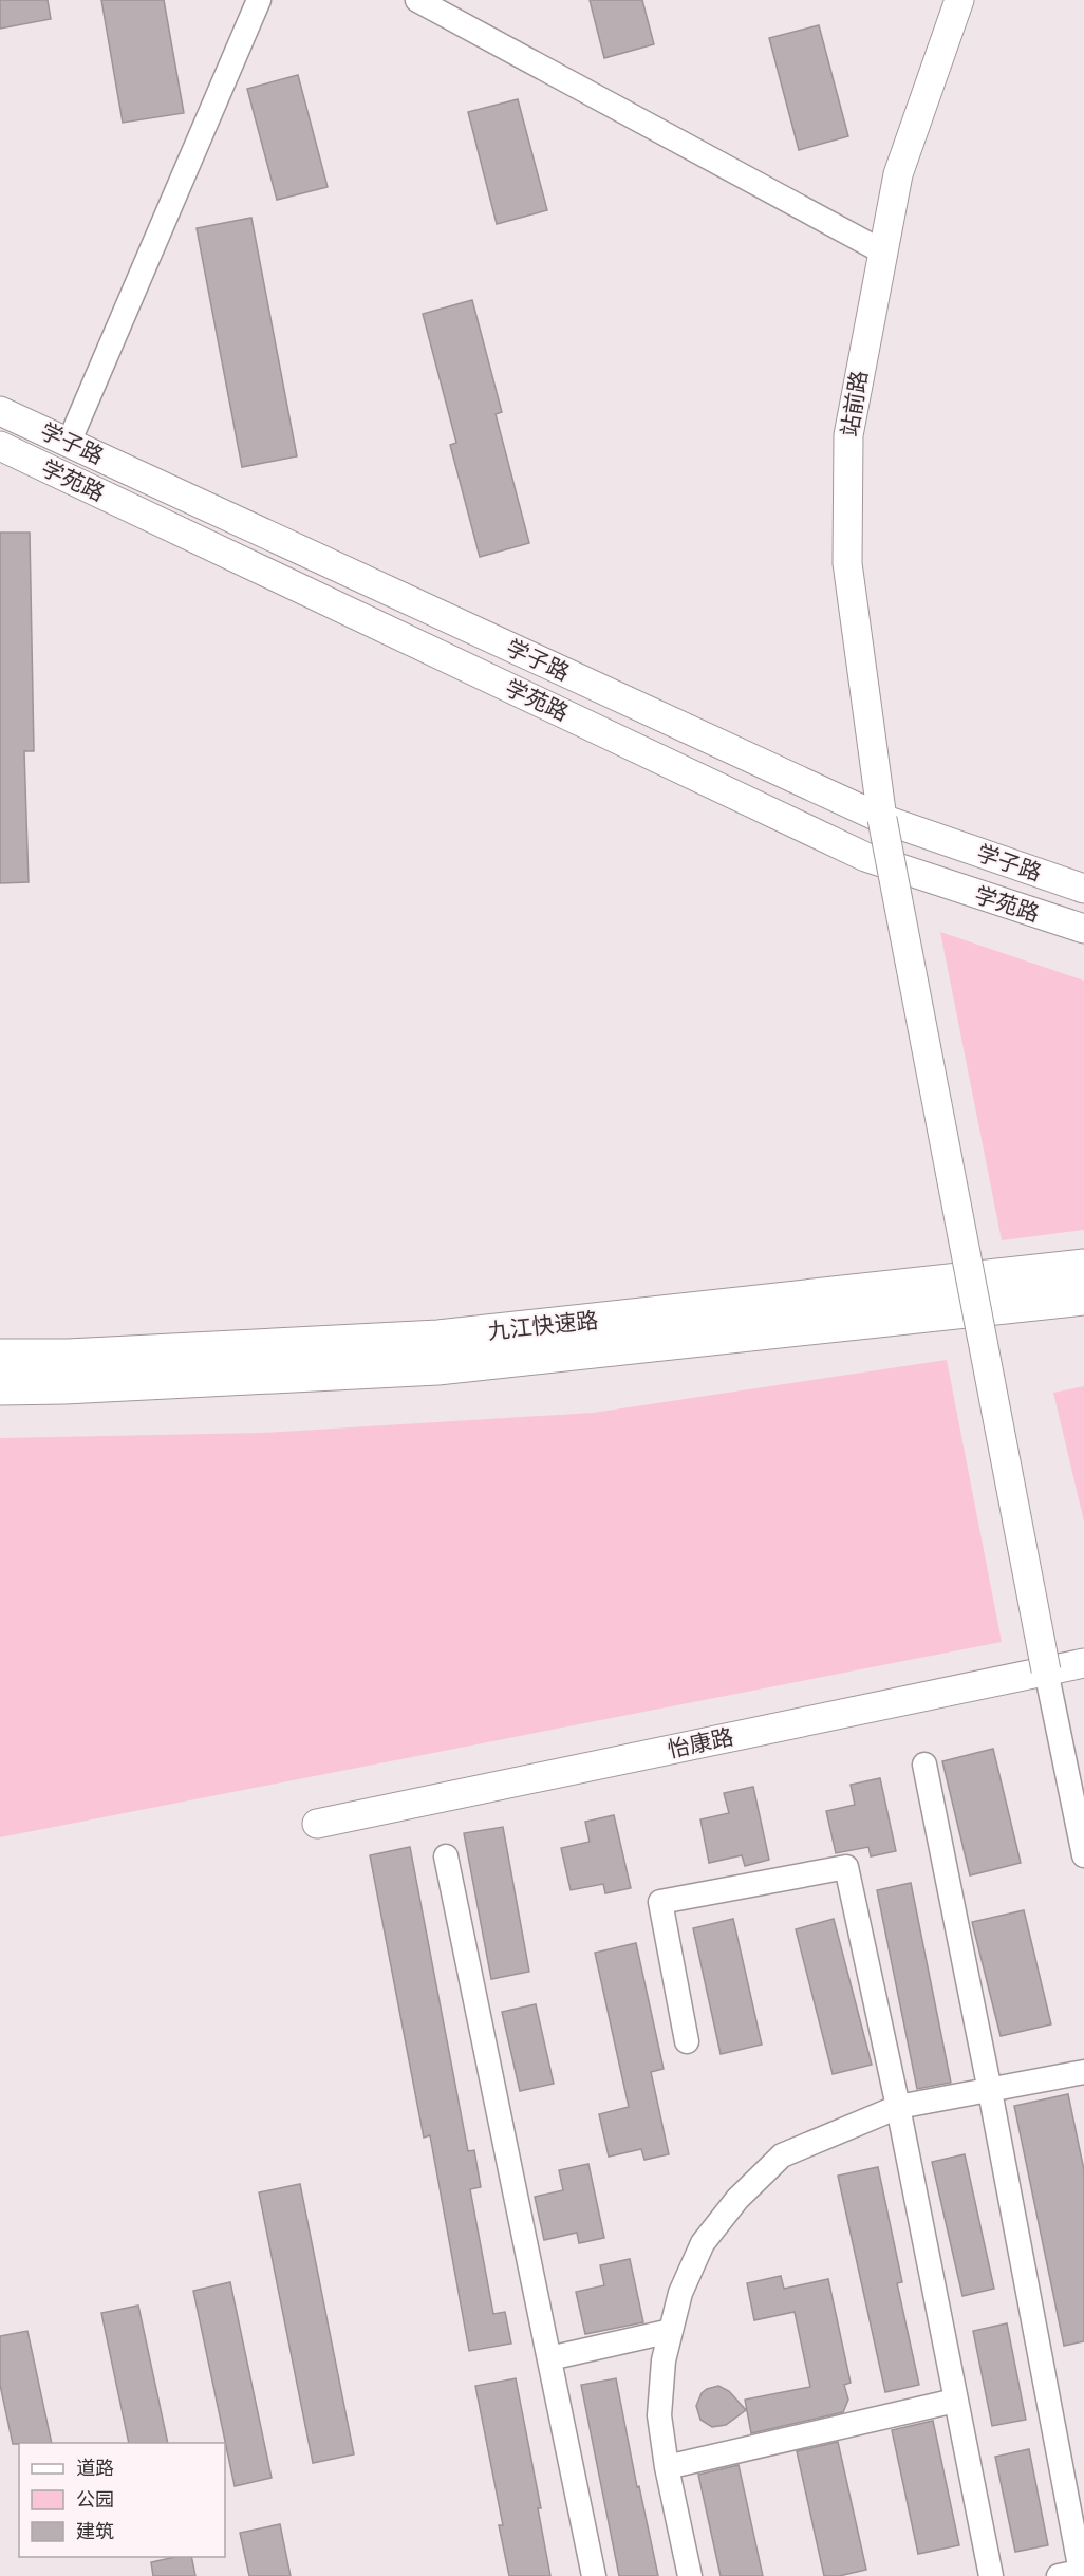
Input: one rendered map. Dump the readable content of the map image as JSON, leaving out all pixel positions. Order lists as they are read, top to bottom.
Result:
{
  "streets": {
    "highway": ["九江快速路"],
    "street": [
      "站前路",
      "学子路",
      "学苑路",
      "怡康路"
    ]
  },
  "crossings": [
    ["站前路", "学子路"],
    ["站前路", "怡康路"]
  ],
  "legend": ["道路", "公园", "建筑"]
}
